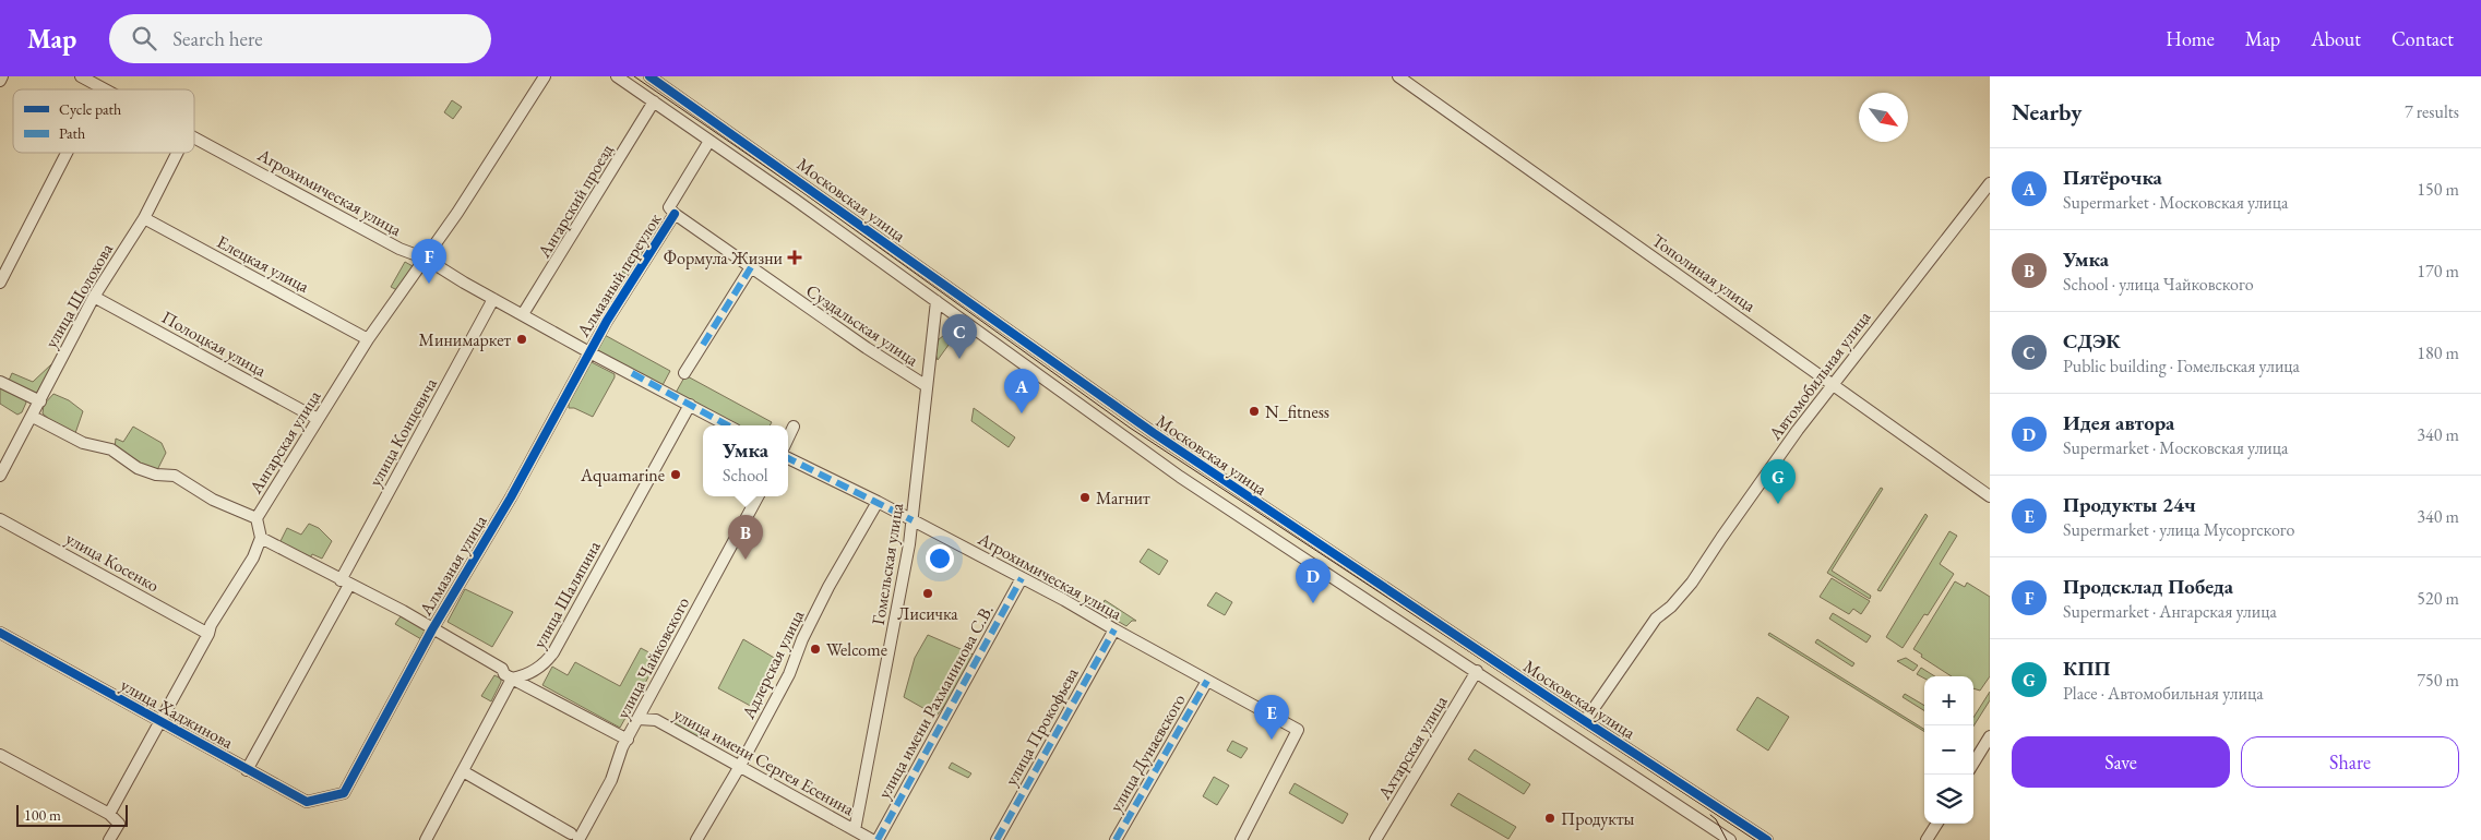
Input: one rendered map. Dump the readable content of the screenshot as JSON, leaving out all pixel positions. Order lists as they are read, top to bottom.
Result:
{
  "streets": {
    "street": [
      "Агрохимическая улица",
      "Московская улица",
      "Ангарский проезд",
      "Елецкая улица",
      "Тополиная улица",
      "Алмазный переулок",
      "улица Шолохова",
      "Суздальская улица",
      "Полоцкая улица",
      "Автомобильная улица",
      "улица Концевича",
      "Ангарская улица",
      "улица Косенко",
      "Гомельская улица",
      "Алмазная улица",
      "улица Шаляпина",
      "улица Чайковского",
      "Адлерская улица",
      "улица имени Рахманинова С.В.",
      "улица Хаджинова",
      "улица Прокофьева",
      "Ахтарская улица",
      "улица Дунаевского",
      "улица имени Сергея Есенина"
    ]
  },
  "crossings": [
    ["Агрохимическая улица", "Ангарский проезд"],
    ["Агрохимическая улица", "Алмазный переулок"],
    ["Агрохимическая улица", "улица Концевича"],
    ["Агрохимическая улица", "Ангарская улица"],
    ["Агрохимическая улица", "Гомельская улица"],
    ["Агрохимическая улица", "Алмазная улица"],
    ["Агрохимическая улица", "улица Шаляпина"],
    ["Агрохимическая улица", "Адлерская улица"],
    ["Агрохимическая улица", "улица имени Рахманинова С.В."],
    ["Агрохимическая улица", "улица Прокофьева"],
    ["Агрохимическая улица", "улица Дунаевского"],
    ["Московская улица", "Ангарский проезд"],
    ["Московская улица", "Алмазный переулок"],
    ["Московская улица", "Автомобильная улица"],
    ["Московская улица", "Гомельская улица"],
    ["Московская улица", "Ахтарская улица"],
    ["Елецкая улица", "улица Шолохова"],
    ["Елецкая улица", "Ангарская улица"],
    ["Тополиная улица", "Автомобильная улица"],
    ["Алмазный переулок", "Суздальская улица"],
    ["Алмазный переулок", "Алмазная улица"],
    ["улица Шолохова", "Полоцкая улица"],
    ["Суздальская улица", "Гомельская улица"],
    ["Полоцкая улица", "Ангарская улица"],
    ["улица Концевича", "улица Хаджинова"],
    ["Гомельская улица", "улица имени Сергея Есенина"],
    ["Алмазная улица", "улица Хаджинова"],
    ["улица Чайковского", "улица имени Сергея Есенина"],
    ["Адлерская улица", "улица имени Сергея Есенина"]
  ],
  "places": {
    "health": ["Формула Жизни"],
    "other": [
      "Минимаркет",
      "N_fitness",
      "Aquamarine",
      "Магнит",
      "Лисичка",
      "Welcome",
      "Продукты"
    ]
  },
  "legend": ["Cycle path", "Path"],
  "scale_bar": "100 m",
  "north": "bottom right",
  "page": {
    "header": "Map",
    "search": "Search here",
    "nav": [
      "Home",
      "Map",
      "About",
      "Contact"
    ],
    "heading": ["Nearby", "7 results"],
    "list": [
      {
        "mark": "A",
        "name": "Пятёрочка",
        "note": "Supermarket · Московская улица",
        "value": "150 m"
      },
      {
        "mark": "B",
        "name": "Умка",
        "note": "School · улица Чайковского",
        "value": "170 m"
      },
      {
        "mark": "C",
        "name": "СДЭК",
        "note": "Public building · Гомельская улица",
        "value": "180 m"
      },
      {
        "mark": "D",
        "name": "Идея автора",
        "note": "Supermarket · Московская улица",
        "value": "340 m"
      },
      {
        "mark": "E",
        "name": "Продукты 24ч",
        "note": "Supermarket · улица Мусоргского",
        "value": "340 m"
      },
      {
        "mark": "F",
        "name": "Продсклад Победа",
        "note": "Supermarket · Ангарская улица",
        "value": "520 m"
      },
      {
        "mark": "G",
        "name": "КПП",
        "note": "Place · Автомобильная улица",
        "value": "750 m"
      }
    ],
    "pins": [
      "F",
      "C",
      "A",
      "G",
      "B",
      "D",
      "E"
    ],
    "popup": ["Умка", "School"],
    "map_buttons": ["+", "−"],
    "buttons": ["Save", "Share"],
    "scale": "100 m"
  }
}
